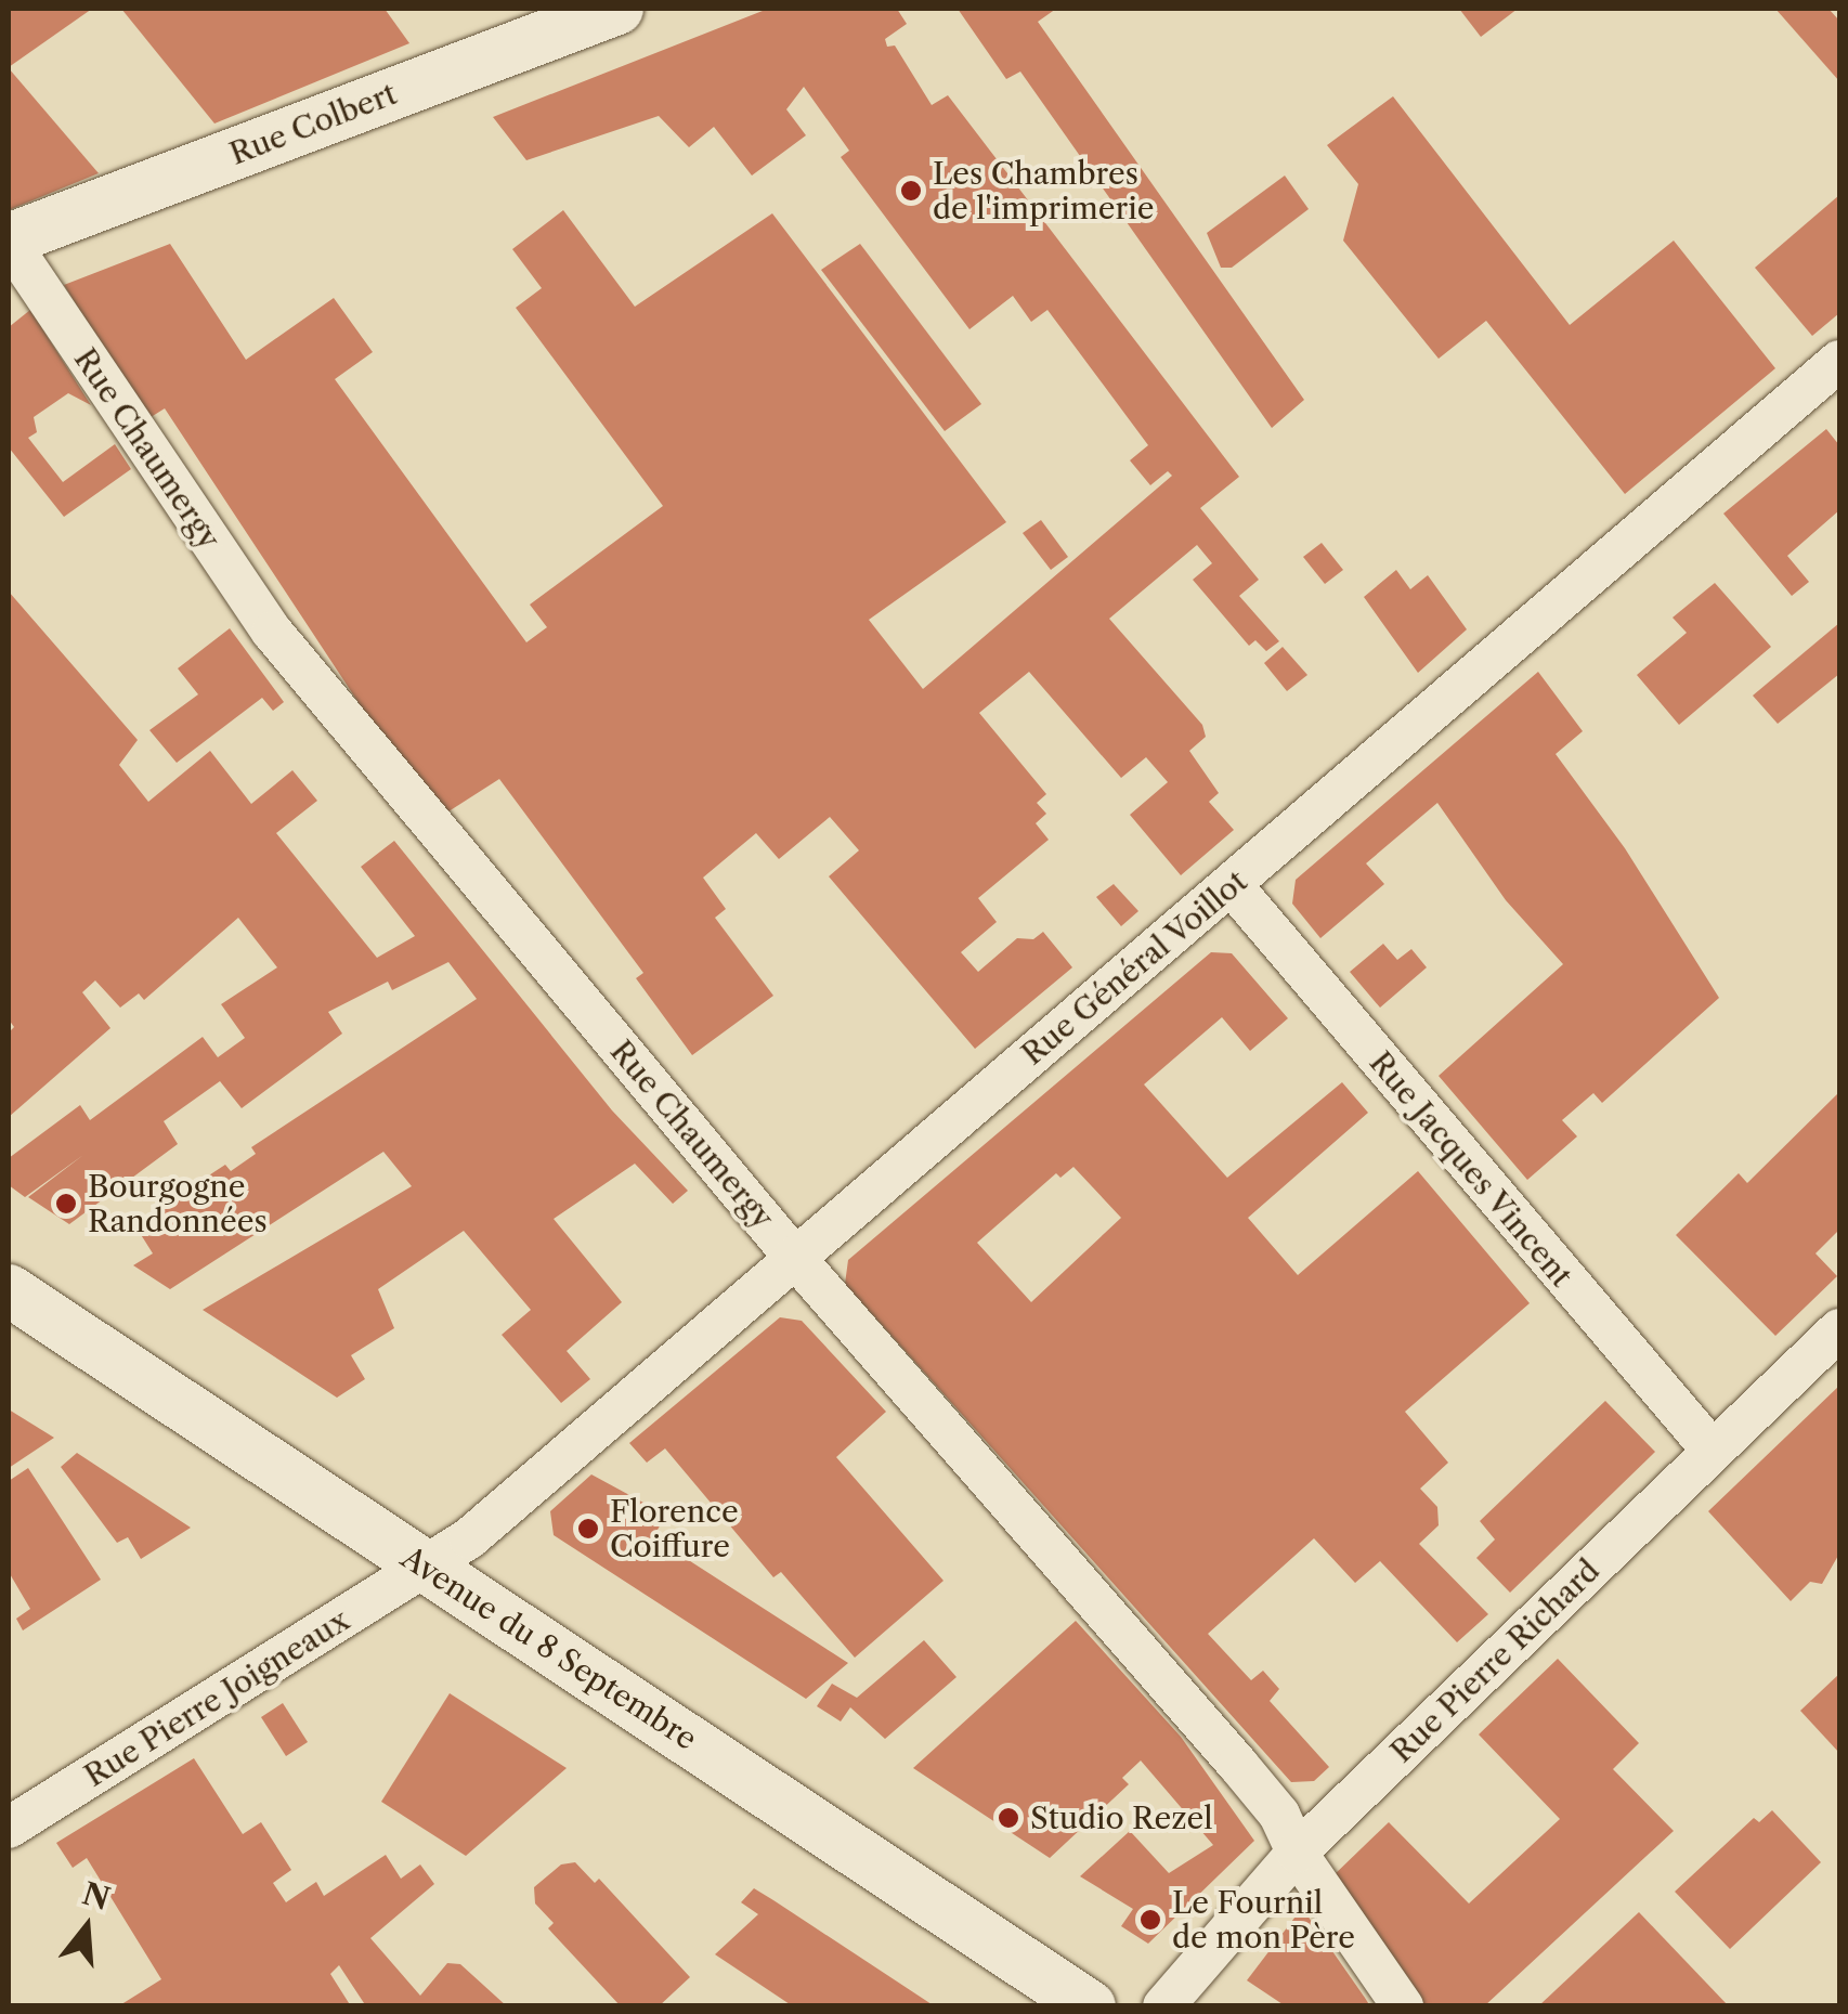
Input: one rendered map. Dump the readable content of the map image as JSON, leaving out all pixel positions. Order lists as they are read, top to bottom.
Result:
{
  "streets": {
    "street": [
      "Rue Colbert",
      "Rue Chaumergy",
      "Rue Général Voillot",
      "Rue Jacques Vincent",
      "Avenue du 8 Septembre",
      "Rue Pierre Richard",
      "Rue Pierre Joigneaux"
    ]
  },
  "crossings": [
    ["Rue Colbert", "Rue Chaumergy"],
    ["Rue Chaumergy", "Rue Général Voillot"],
    ["Rue Chaumergy", "Rue Pierre Richard"],
    ["Rue Général Voillot", "Rue Jacques Vincent"],
    ["Rue Général Voillot", "Avenue du 8 Septembre"],
    ["Rue Général Voillot", "Rue Pierre Joigneaux"],
    ["Rue Jacques Vincent", "Rue Pierre Richard"],
    ["Avenue du 8 Septembre", "Rue Pierre Joigneaux"]
  ],
  "places": [
    "Les Chambres de l'imprimerie",
    "Bourgogne Randonnées",
    "Florence Coiffure",
    "Studio Rezel",
    "Le Fournil de mon Père"
  ],
  "north": "top"
}
